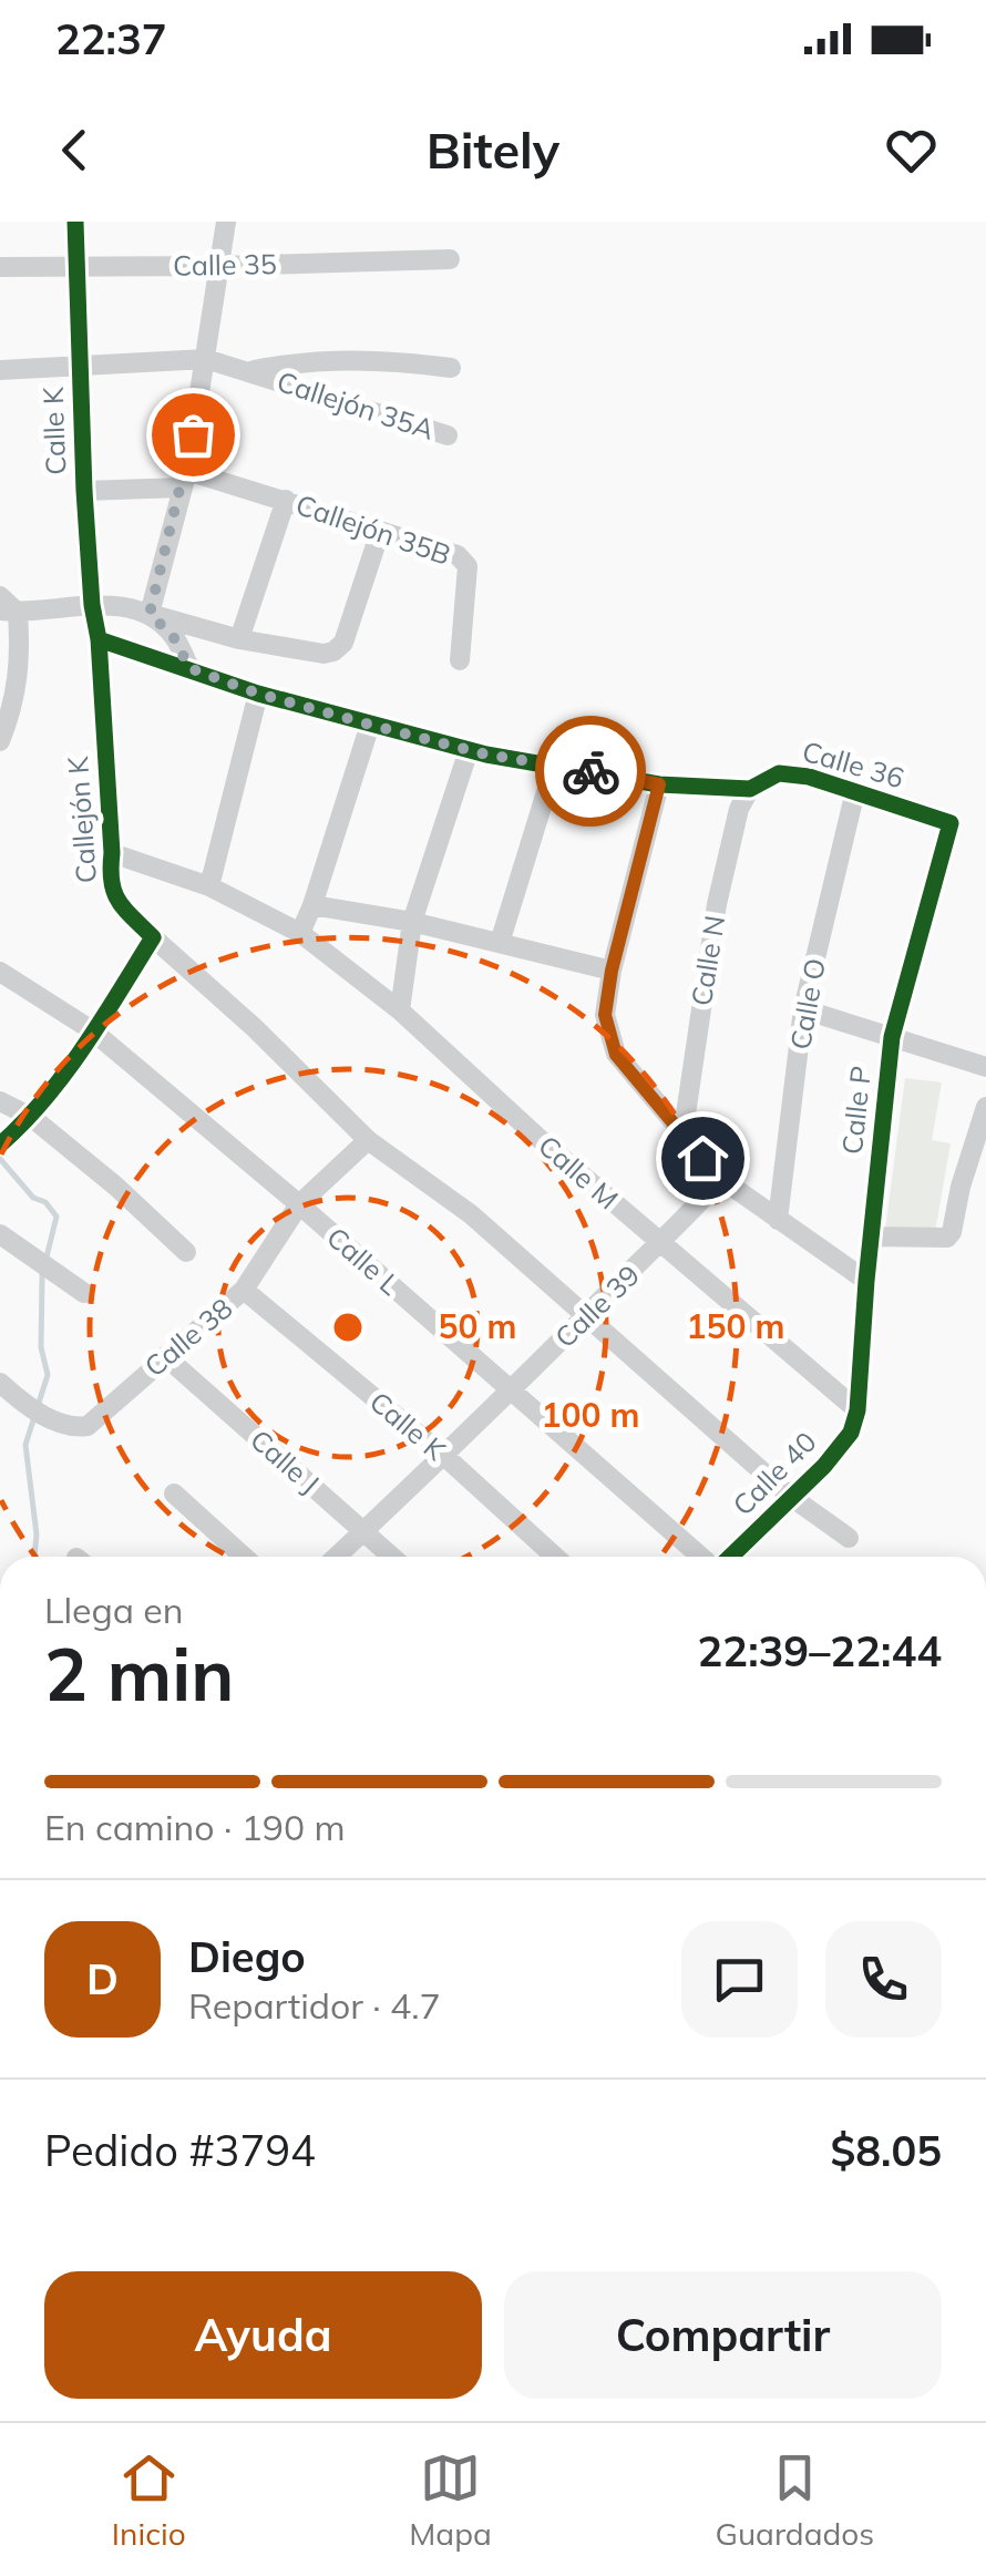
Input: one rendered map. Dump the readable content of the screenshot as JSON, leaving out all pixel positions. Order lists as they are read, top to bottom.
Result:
{
  "streets": {
    "street": [
      "Calle 35",
      "Callejón 35A",
      "Calle K",
      "Callejón 35B",
      "Calle 36",
      "Callejón K",
      "Calle N",
      "Calle O",
      "Calle P",
      "Calle M",
      "Calle L",
      "Calle 39",
      "Calle 38",
      "Calle J",
      "Calle 40"
    ]
  },
  "crossings": [
    ["Calle 35", "Calle K"],
    ["Callejón 35A", "Calle K"],
    ["Calle K", "Callejón 35B"],
    ["Calle K", "Calle 36"],
    ["Calle K", "Callejón K"],
    ["Calle K", "Calle 39"],
    ["Calle K", "Calle 38"],
    ["Calle 36", "Callejón K"],
    ["Calle 36", "Calle N"],
    ["Calle 36", "Calle O"],
    ["Calle 36", "Calle P"],
    ["Callejón K", "Calle M"],
    ["Callejón K", "Calle 39"],
    ["Callejón K", "Calle 38"],
    ["Callejón K", "Calle 40"],
    ["Calle P", "Calle M"],
    ["Calle P", "Calle 40"],
    ["Calle M", "Calle 39"],
    ["Calle M", "Calle 40"],
    ["Calle L", "Calle 39"],
    ["Calle L", "Calle 38"],
    ["Calle 39", "Calle J"],
    ["Calle 38", "Calle J"]
  ],
  "page": {
    "status": "22:37",
    "header": "Bitely",
    "heading": ["2 min", "Llega en", "22:39–22:44"],
    "panel": [
      "Diego",
      "Repartidor · 4.7",
      "Pedido #3794",
      "$8.05"
    ],
    "bar": "En camino · 190 m",
    "round": "D",
    "buttons": ["Ayuda", "Compartir"],
    "tabs": ["Inicio", "Mapa", "Guardados"]
  },
  "rings": ["50 m", "150 m", "100 m"]
}
